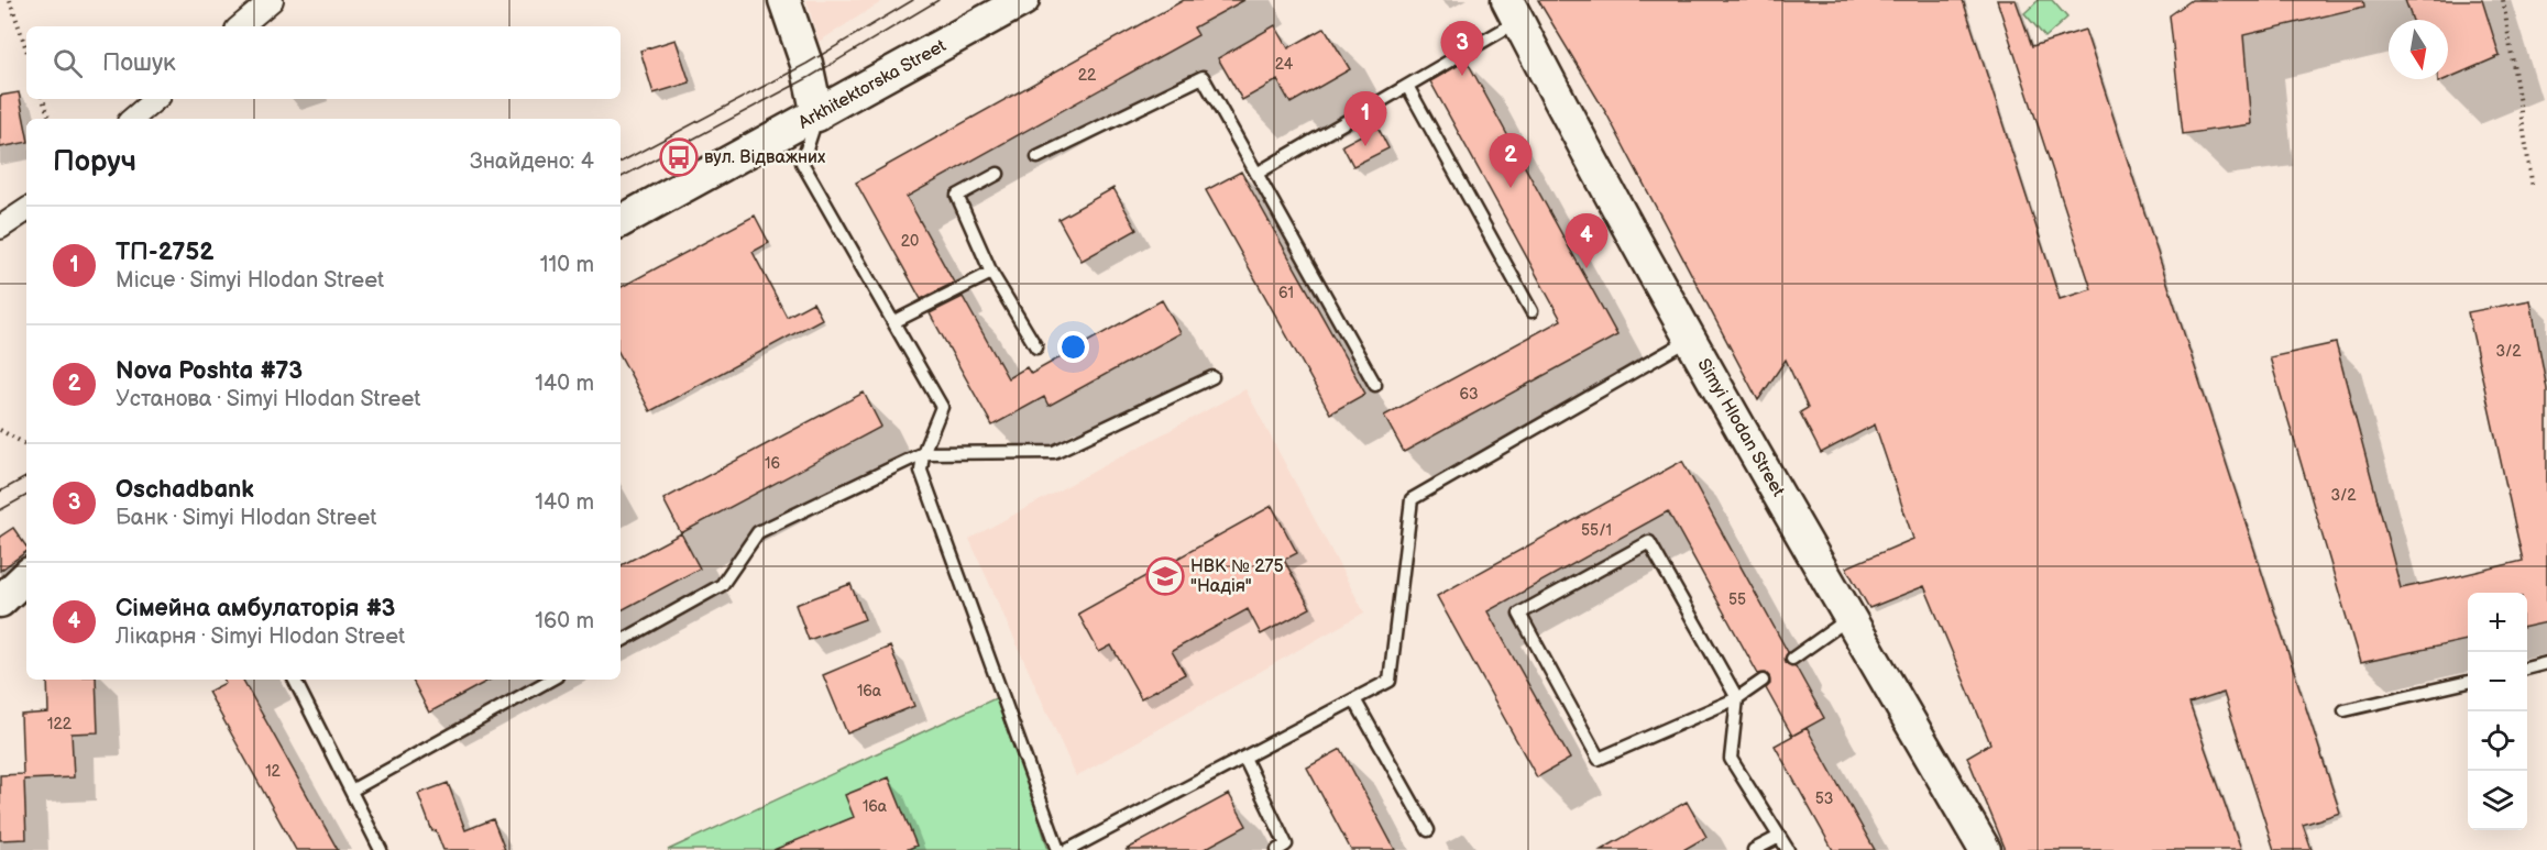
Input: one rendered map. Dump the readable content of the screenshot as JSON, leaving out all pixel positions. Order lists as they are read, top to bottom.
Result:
{
  "streets": {
    "street": ["Arkhitektorska Street", "Simyi Hlodan Street"]
  },
  "places": {
    "bus stop": ["вул. Відважних"],
    "school or university": ["НВК № 275 \"Надія\""]
  },
  "house_numbers": [
    "24",
    "22",
    "20",
    "61",
    "3/2",
    "63",
    "16",
    "3/2",
    "55/1",
    "55",
    "16а",
    "122",
    "12",
    "53",
    "16а"
  ],
  "north": "bottom",
  "page": {
    "pins": [
      "3",
      "1",
      "2",
      "4"
    ],
    "search": "Пошук",
    "heading": ["Поруч", "Знайдено: 4"],
    "list": [
      {
        "mark": "1",
        "name": "ТП-2752",
        "note": "Місце · Simyi Hlodan Street",
        "value": "110 m"
      },
      {
        "mark": "2",
        "name": "Nova Poshta #73",
        "note": "Установа · Simyi Hlodan Street",
        "value": "140 m"
      },
      {
        "mark": "3",
        "name": "Oschadbank",
        "note": "Банк · Simyi Hlodan Street",
        "value": "140 m"
      },
      {
        "mark": "4",
        "name": "Сімейна амбулаторія #3",
        "note": "Лікарня · Simyi Hlodan Street",
        "value": "160 m"
      }
    ],
    "map_buttons": ["+", "−"]
  }
}
